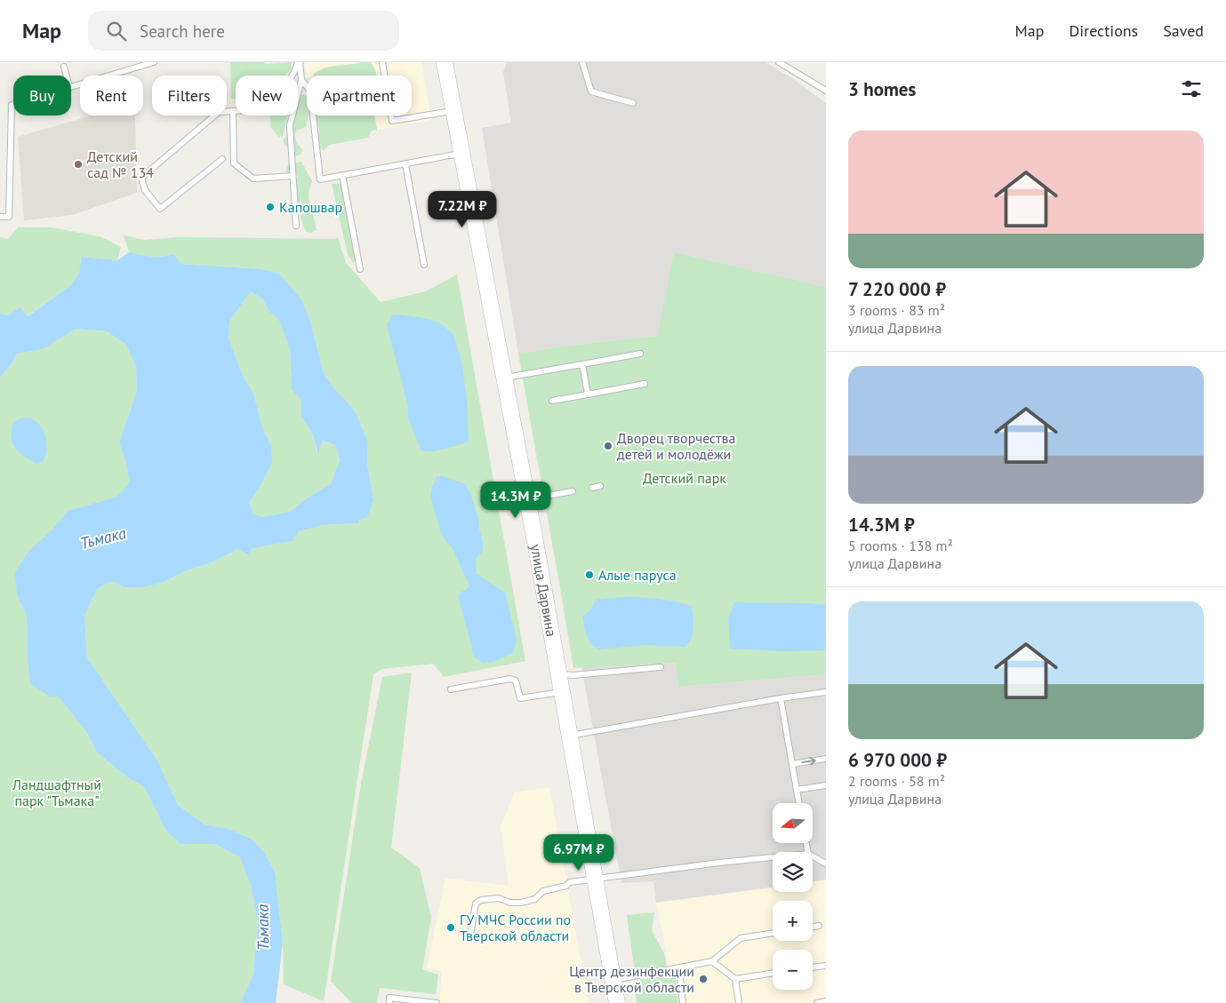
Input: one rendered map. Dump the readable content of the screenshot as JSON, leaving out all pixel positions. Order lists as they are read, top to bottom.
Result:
{
  "streets": {
    "main road": ["улица Дарвина"]
  },
  "water": ["Тьмака"],
  "parks": ["Детский парк", "Ландшафтный парк \"Тьмака\""],
  "places": [
    "Детский сад № 134",
    "Капошвар",
    "Дворец творчества детей и молодёжи",
    "Алые паруса",
    "ГУ МЧС России по Тверской области",
    "Центр дезинфекции в Тверской области"
  ],
  "north": "left",
  "page": {
    "header": "Map",
    "search": "Search here",
    "nav": ["Map", "Directions", "Saved"],
    "heading": "3 homes",
    "chip": [
      "Buy",
      "Rent",
      "Filters",
      "New",
      "Apartment"
    ],
    "list": [
      {
        "name": "7 220 000 ₽",
        "note": "3 rooms · 83 m² · улица Дарвина"
      },
      {
        "name": "14.3M ₽",
        "note": "5 rooms · 138 m² · улица Дарвина"
      },
      {
        "name": "6 970 000 ₽",
        "note": "2 rooms · 58 m² · улица Дарвина"
      }
    ],
    "price": ["7.22M ₽", "14.3M ₽", "6.97M ₽"],
    "map_buttons": ["+", "−"]
  }
}
